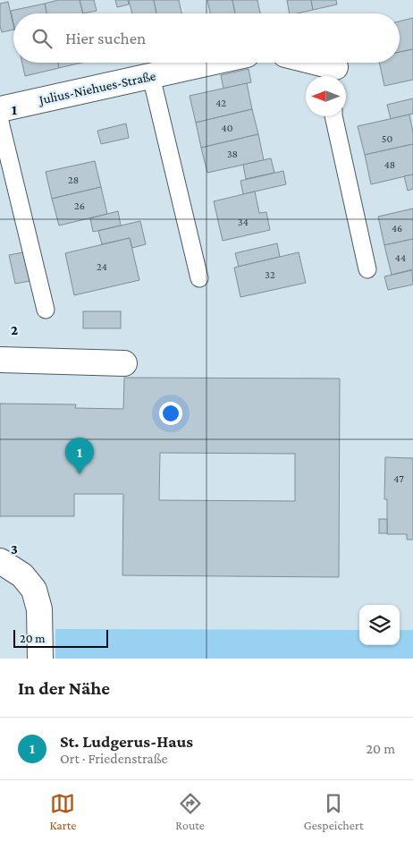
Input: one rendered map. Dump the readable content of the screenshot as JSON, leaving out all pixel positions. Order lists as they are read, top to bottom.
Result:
{
  "streets": {
    "street": ["Julius-Niehues-Straße"]
  },
  "house_numbers": [
    "42",
    "40",
    "50",
    "38",
    "48",
    "28",
    "26",
    "34",
    "46",
    "44",
    "24",
    "32",
    "47"
  ],
  "scale_bar": "20 m",
  "north": "left",
  "page": {
    "search": "Hier suchen",
    "pins": "1",
    "scale": "20 m",
    "heading": "In der Nähe",
    "list": [
      {
        "mark": "1",
        "name": "St. Ludgerus-Haus",
        "note": "Ort · Friedenstraße",
        "value": "20 m"
      }
    ],
    "nav": ["Karte", "Route", "Gespeichert"]
  },
  "grid": {
    "rows": ["1", "2", "3"]
  }
}
